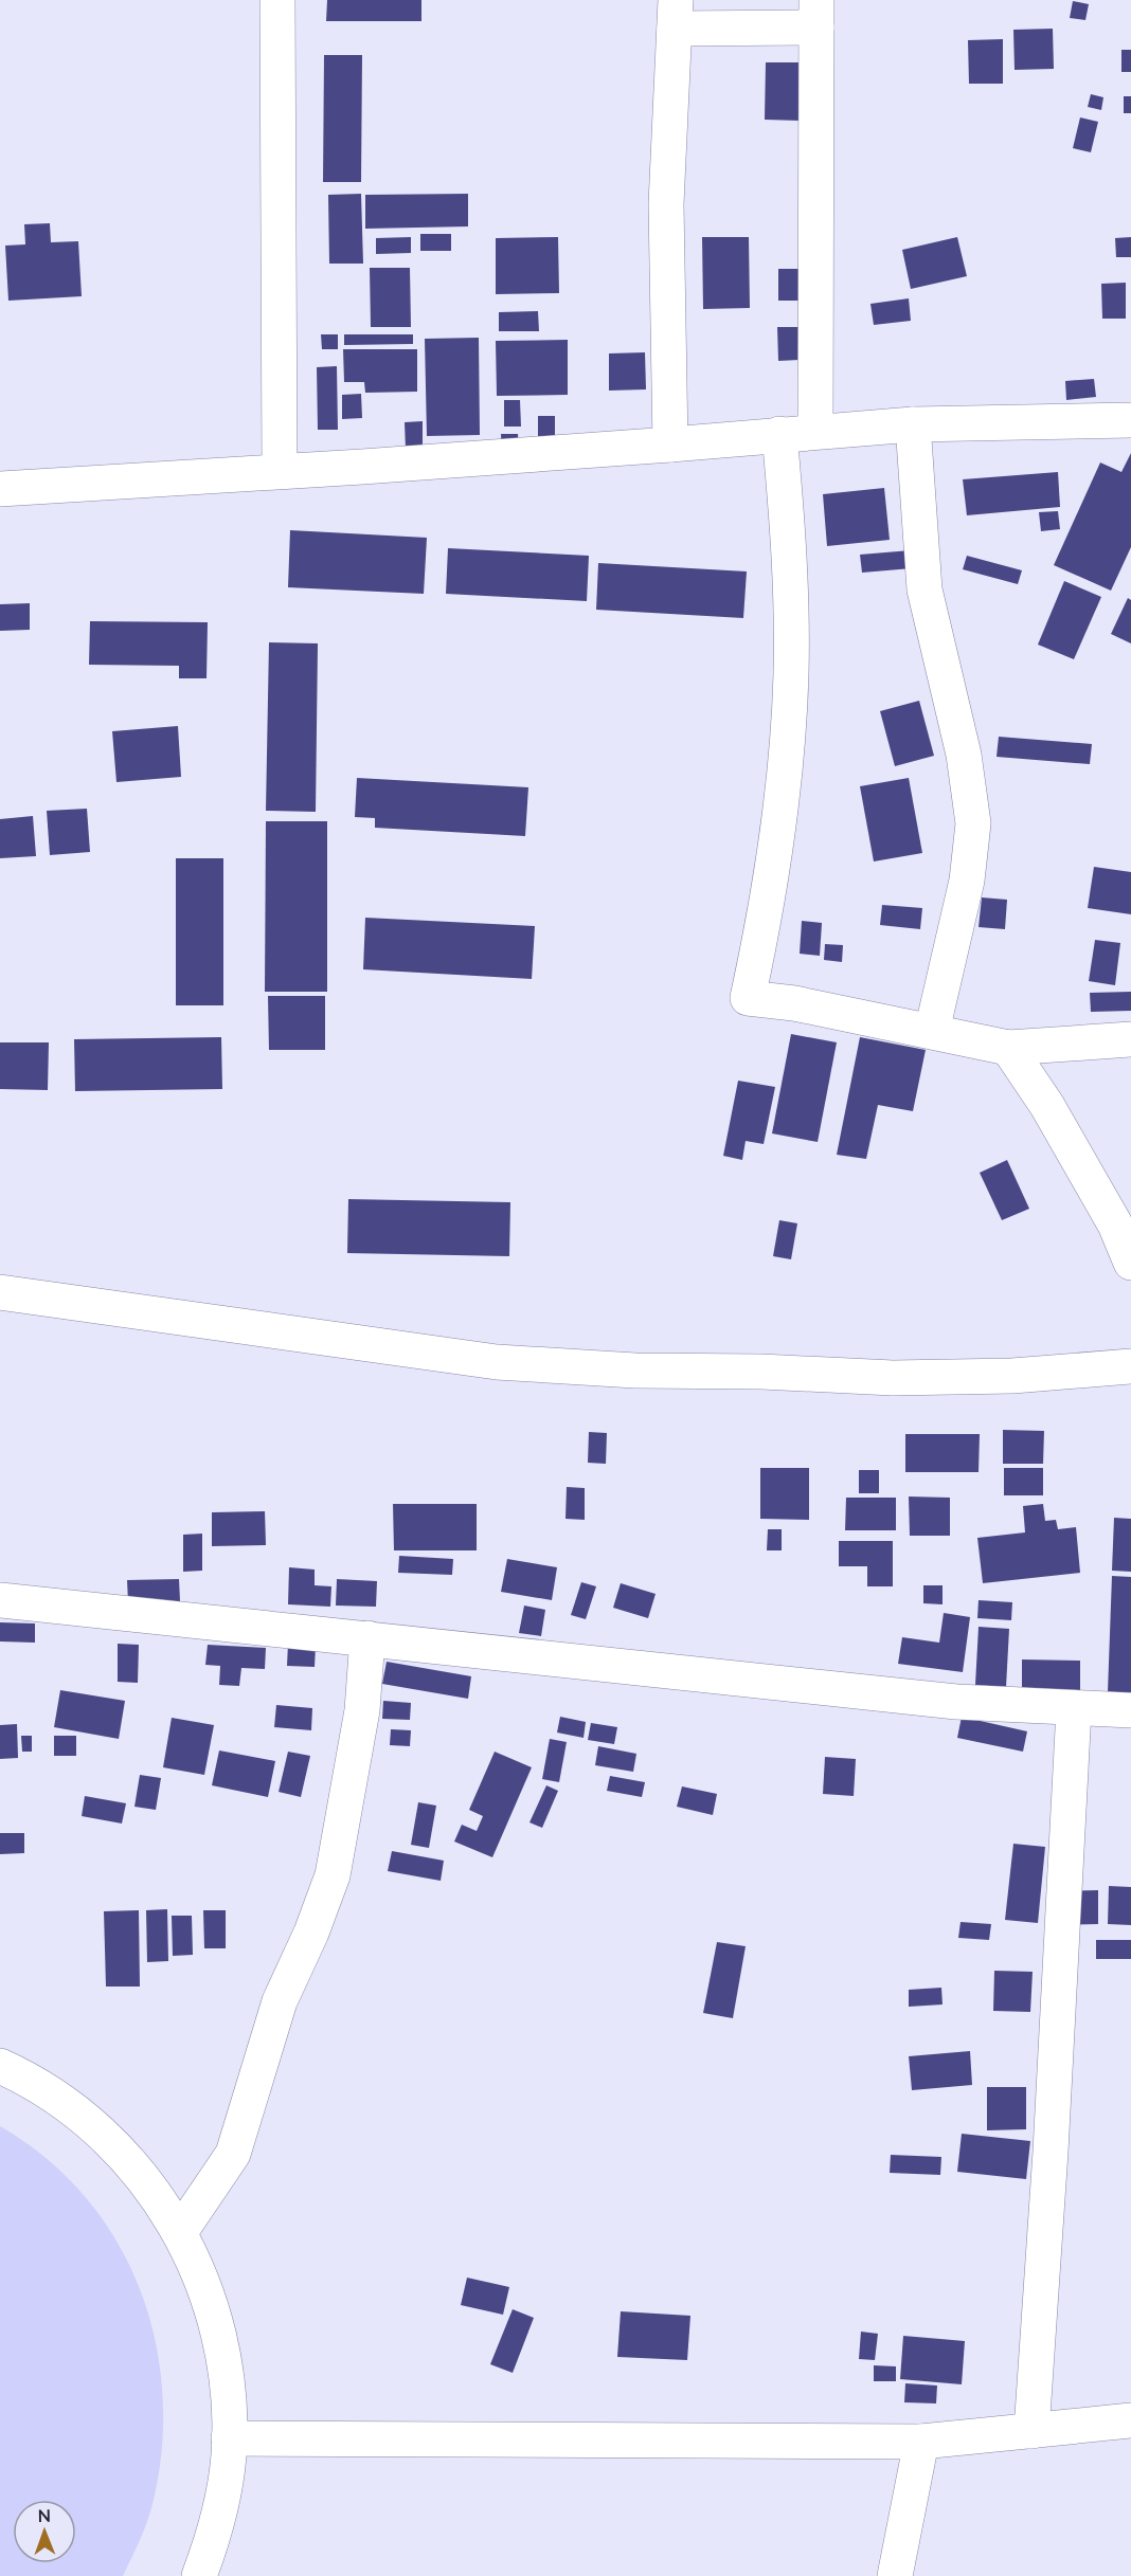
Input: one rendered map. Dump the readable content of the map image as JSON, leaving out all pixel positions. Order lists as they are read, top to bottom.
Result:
{
  "north": "top"
}
